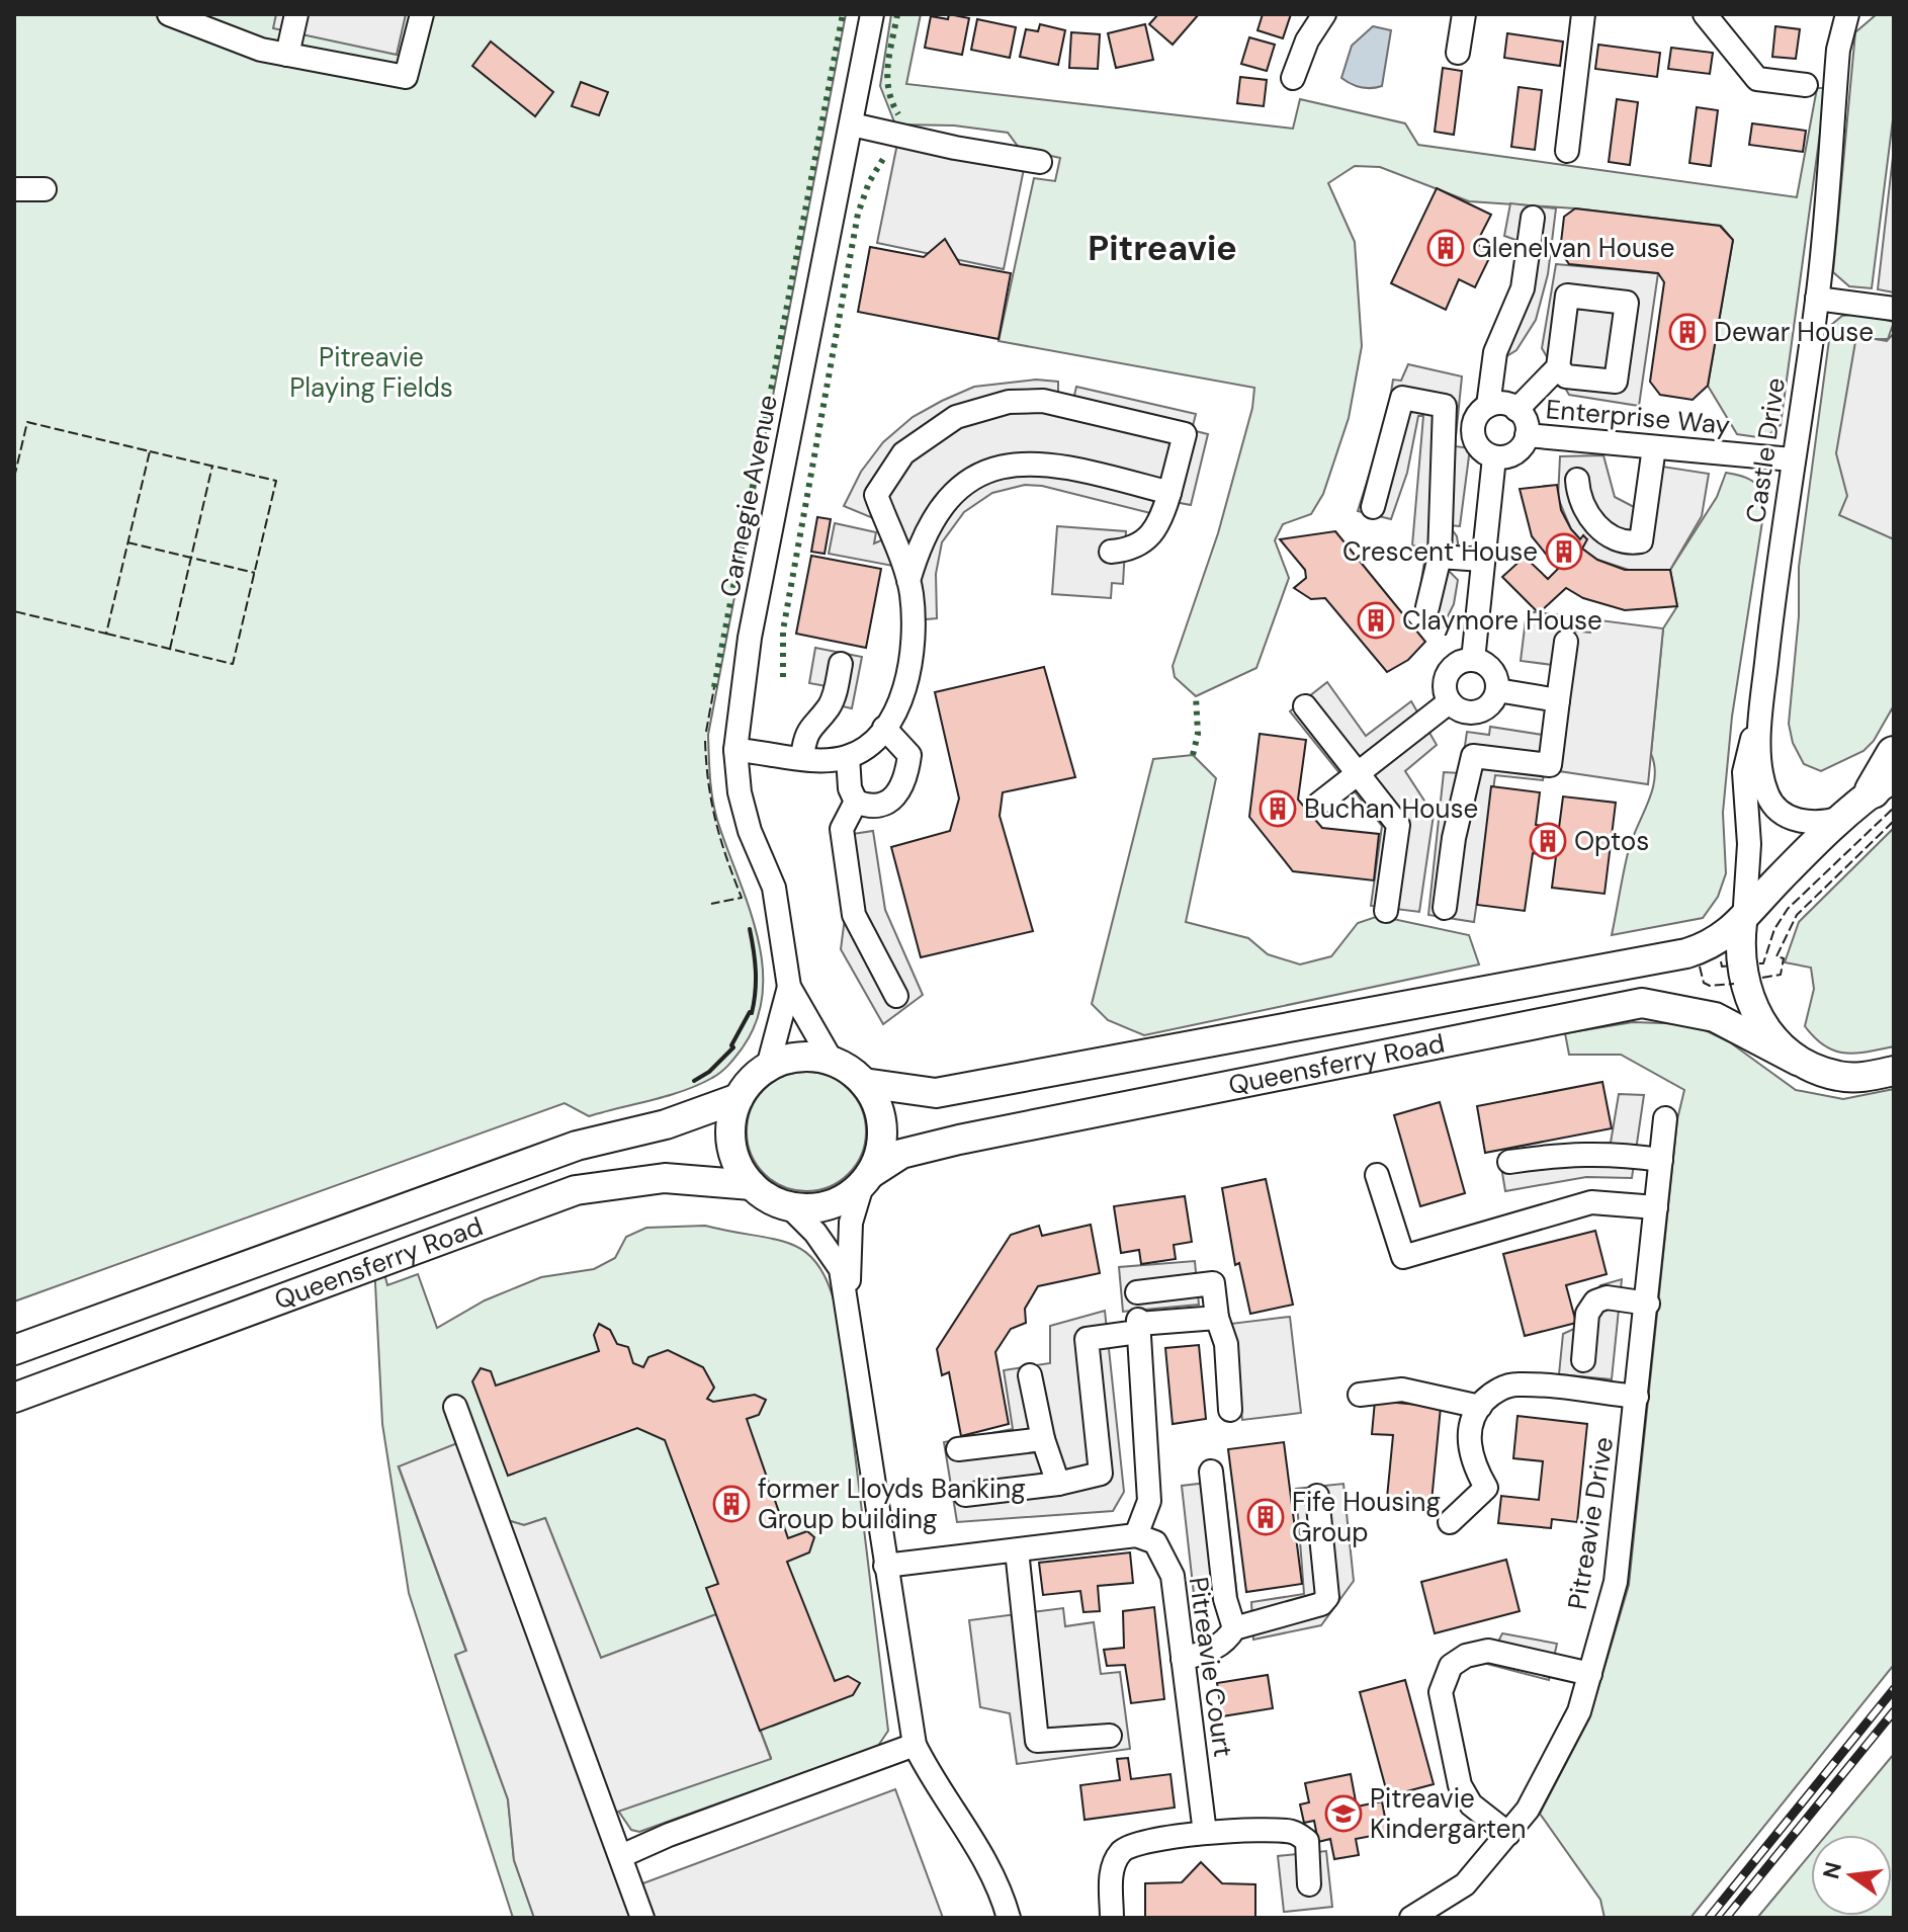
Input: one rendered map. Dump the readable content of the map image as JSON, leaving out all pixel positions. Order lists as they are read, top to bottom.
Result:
{
  "streets": {
    "main road": ["Queensferry Road"],
    "street": [
      "Enterprise Way",
      "Castle Drive",
      "Carnegie Avenue",
      "Pitreavie Drive",
      "Pitreavie Court"
    ]
  },
  "crossings": [
    ["Enterprise Way", "Castle Drive"],
    ["Castle Drive", "Queensferry Road"]
  ],
  "districts": ["Pitreavie"],
  "parks": ["Pitreavie Playing Fields"],
  "places": {
    "building": [
      "Glenelvan House",
      "Dewar House",
      "Crescent House",
      "Claymore House",
      "Buchan House",
      "Optos",
      "former Lloyds Banking Group building",
      "Fife Housing Group"
    ],
    "school or university": ["Pitreavie Kindergarten"]
  },
  "north": "left"
}
